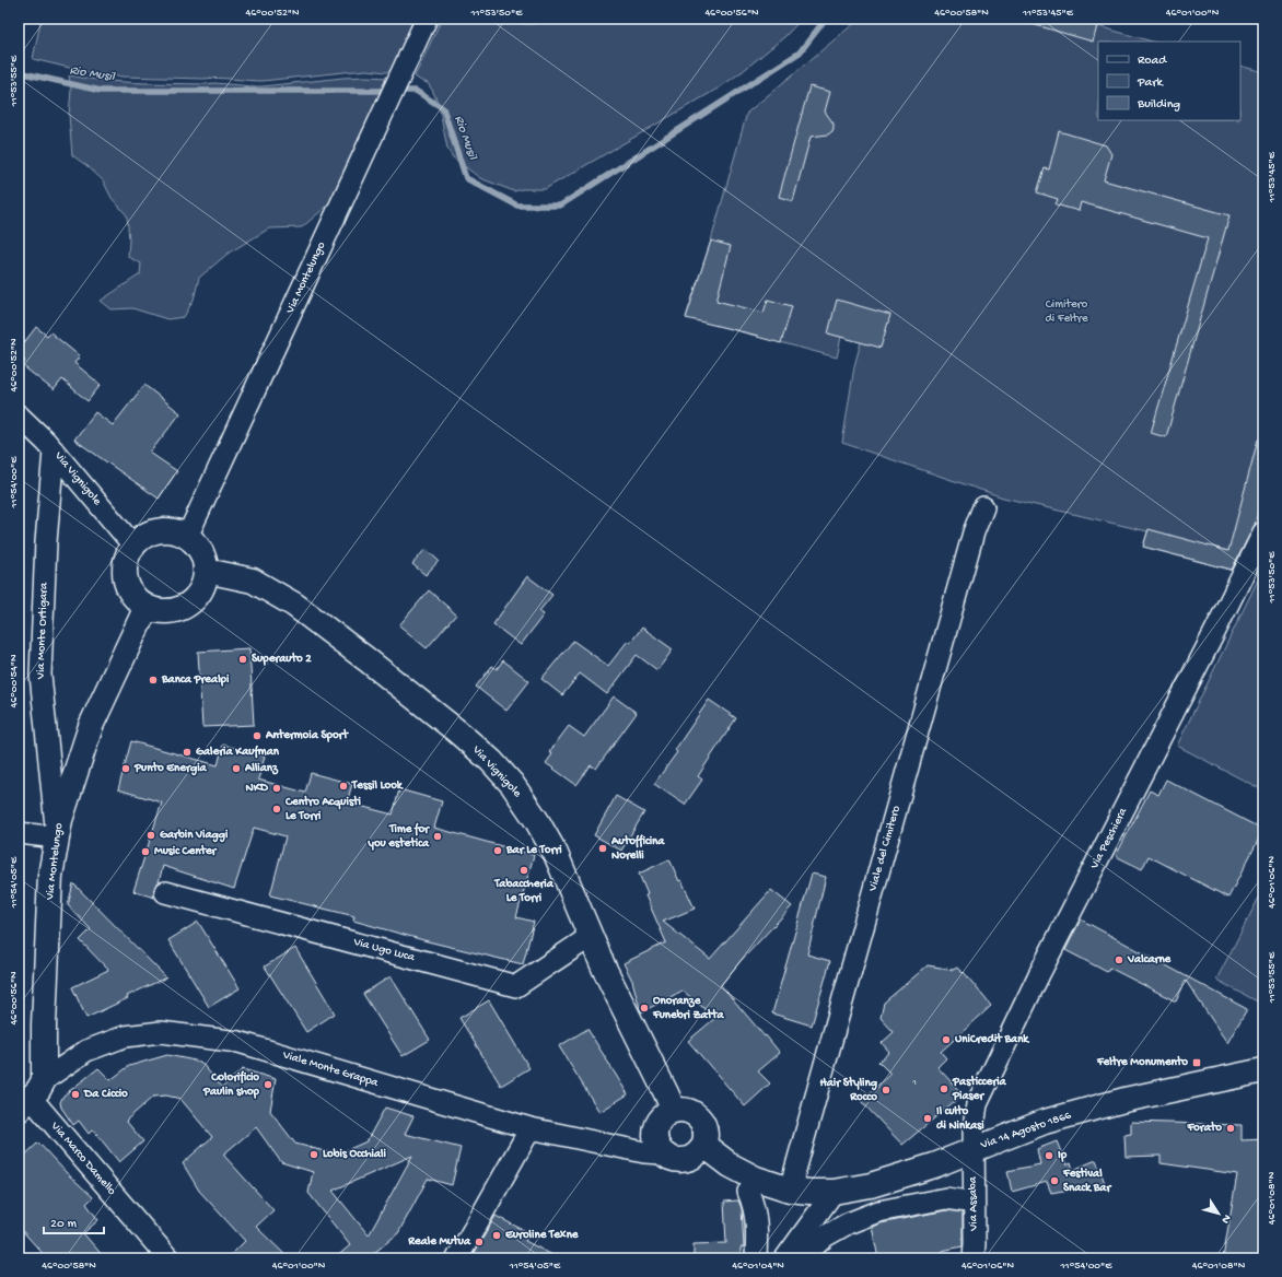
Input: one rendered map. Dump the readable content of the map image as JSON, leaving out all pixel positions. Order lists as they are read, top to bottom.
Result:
{
  "streets": {
    "main road": ["Via Montelungo", "Via Vignigole", "Via 14 Agosto 1866"],
    "street": [
      "Via Monte Ortigara",
      "Via Peschiera",
      "Viale del Cimitero",
      "Via Ugo Luca",
      "Viale Monte Grappa",
      "Via Marco Damello",
      "Via Assaba"
    ]
  },
  "crossings": [
    ["Via Montelungo", "Via Vignigole"],
    ["Via Montelungo", "Via Monte Ortigara"],
    ["Via Montelungo", "Viale Monte Grappa"],
    ["Via Montelungo", "Via Marco Damello"],
    ["Via Vignigole", "Via Monte Ortigara"],
    ["Via Vignigole", "Via Ugo Luca"],
    ["Via Vignigole", "Viale Monte Grappa"],
    ["Via Vignigole", "Via 14 Agosto 1866"],
    ["Via Peschiera", "Via 14 Agosto 1866"],
    ["Via Peschiera", "Via Assaba"],
    ["Viale del Cimitero", "Via 14 Agosto 1866"],
    ["Viale Monte Grappa", "Via 14 Agosto 1866"],
    ["Viale Monte Grappa", "Via Marco Damello"],
    ["Via 14 Agosto 1866", "Via Assaba"]
  ],
  "water": ["Rio Musil"],
  "parks": ["Cimitero di Feltre"],
  "places": {
    "other": [
      "Superauto 2",
      "Banca Prealpi",
      "Antermoia Sport",
      "Galeria Kaufman",
      "Punto Energia",
      "Allianz",
      "Tessil Look",
      "NKD",
      "Centro Acquisti Le Torri",
      "Garbin Viaggi",
      "Time for you estetica",
      "Autofficina Norelli",
      "Bar Le Torri",
      "Music Center",
      "Tabaccheria Le Torri",
      "Valcarne",
      "Onoranze Funebri Zatta",
      "UniCredit Bank",
      "Colorificio Paulin shop",
      "Pasticceria Piaser",
      "Hair Styling Rocco",
      "Da Ciccio",
      "Il culto di Ninkasi",
      "Forato",
      "Lobis Occhiali",
      "Ip",
      "Festival Snack Bar",
      "Euroline Texne",
      "Reale Mutua"
    ],
    "transit": ["Feltre Monumento"]
  },
  "house_numbers": ["1"],
  "legend": ["Road", "Park", "Building"],
  "scale_bar": "20 m",
  "north": "bottom right",
  "coordinates": [
    "46°00'52\"N",
    "11°53'50\"E",
    "46°00'56\"N",
    "46°00'58\"N",
    "11°53'45\"E",
    "46°01'00\"N",
    "11°53'55\"E",
    "11°54'00\"E",
    "46°00'54\"N",
    "11°54'05\"E",
    "46°01'06\"N",
    "46°01'08\"N",
    "46°01'04\"N"
  ]
}
